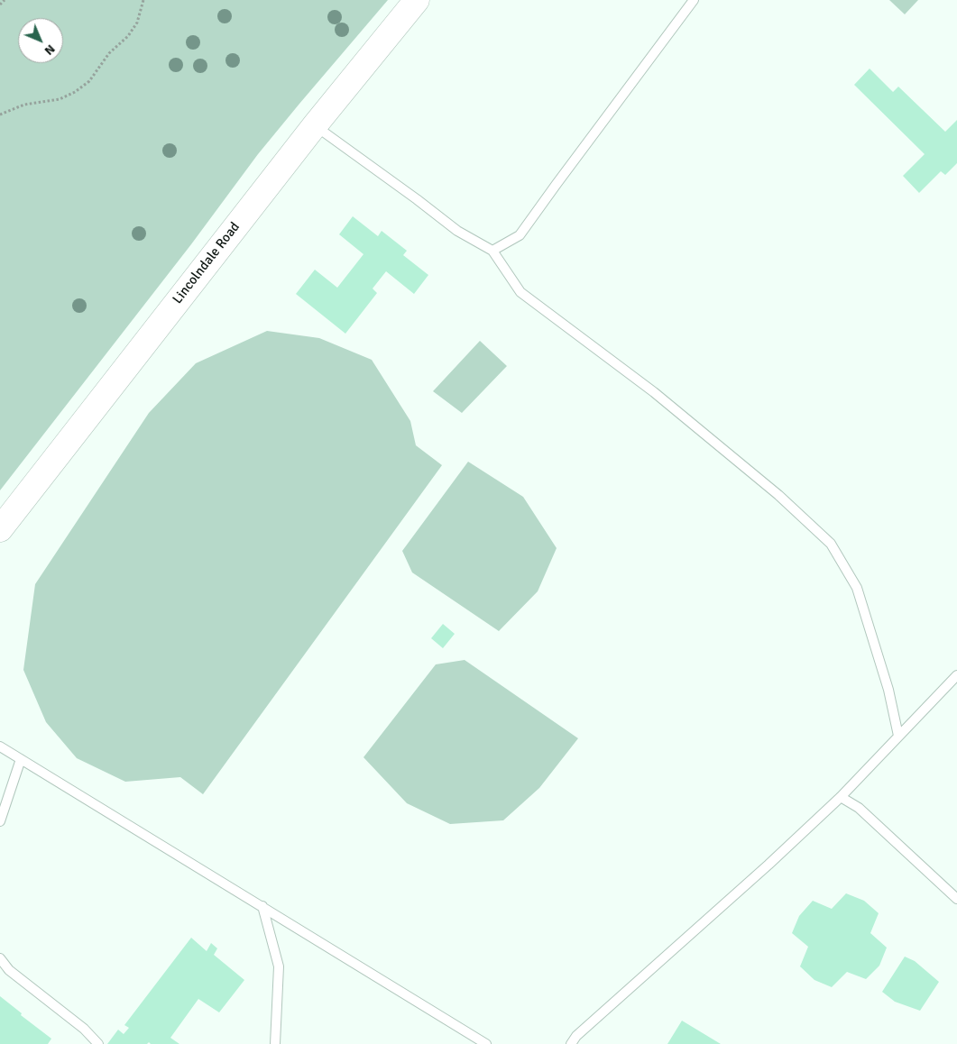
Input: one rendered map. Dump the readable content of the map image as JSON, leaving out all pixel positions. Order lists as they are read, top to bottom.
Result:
{
  "streets": {
    "main road": ["Lincolndale Road"]
  },
  "north": "bottom right"
}
